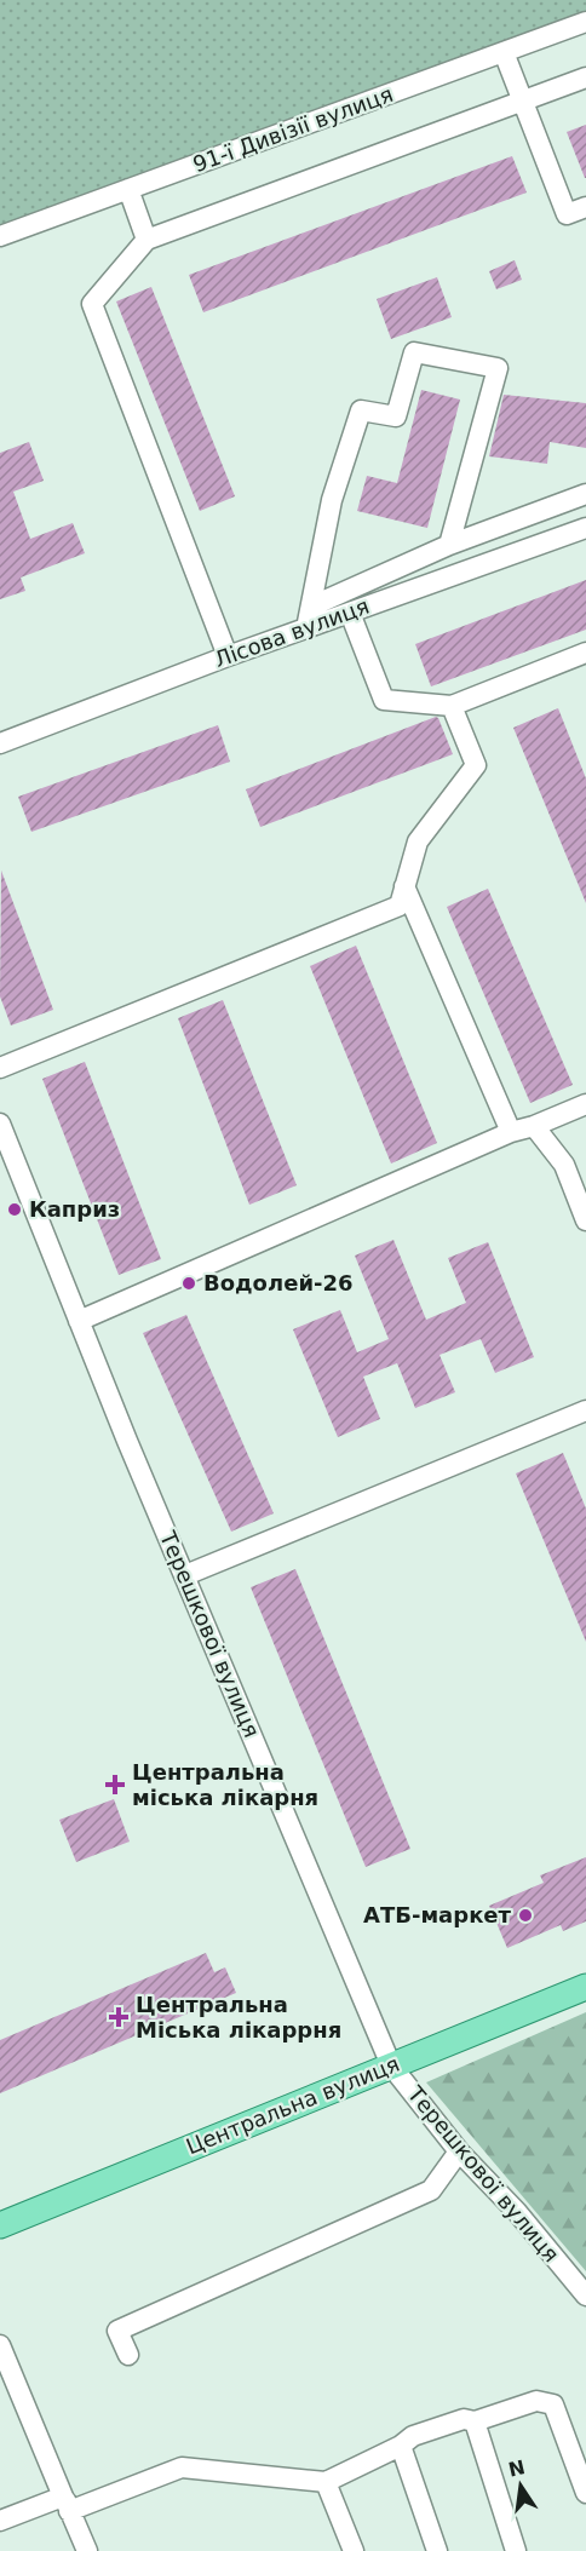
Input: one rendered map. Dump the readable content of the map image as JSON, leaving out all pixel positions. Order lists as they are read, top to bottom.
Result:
{
  "streets": {
    "main road": ["Центральна вулиця"],
    "street": ["91-ї Дивізії вулиця", "Лісова вулиця", "Терешкової вулиця"]
  },
  "crossings": [
    ["Терешкової вулиця", "Центральна вулиця"]
  ],
  "places": {
    "other": ["Каприз", "Водолей-26", "АТБ-маркет"],
    "health": ["Центральна міська лікарня", "Центральна Міська лікаррня"]
  },
  "north": "top"
}
